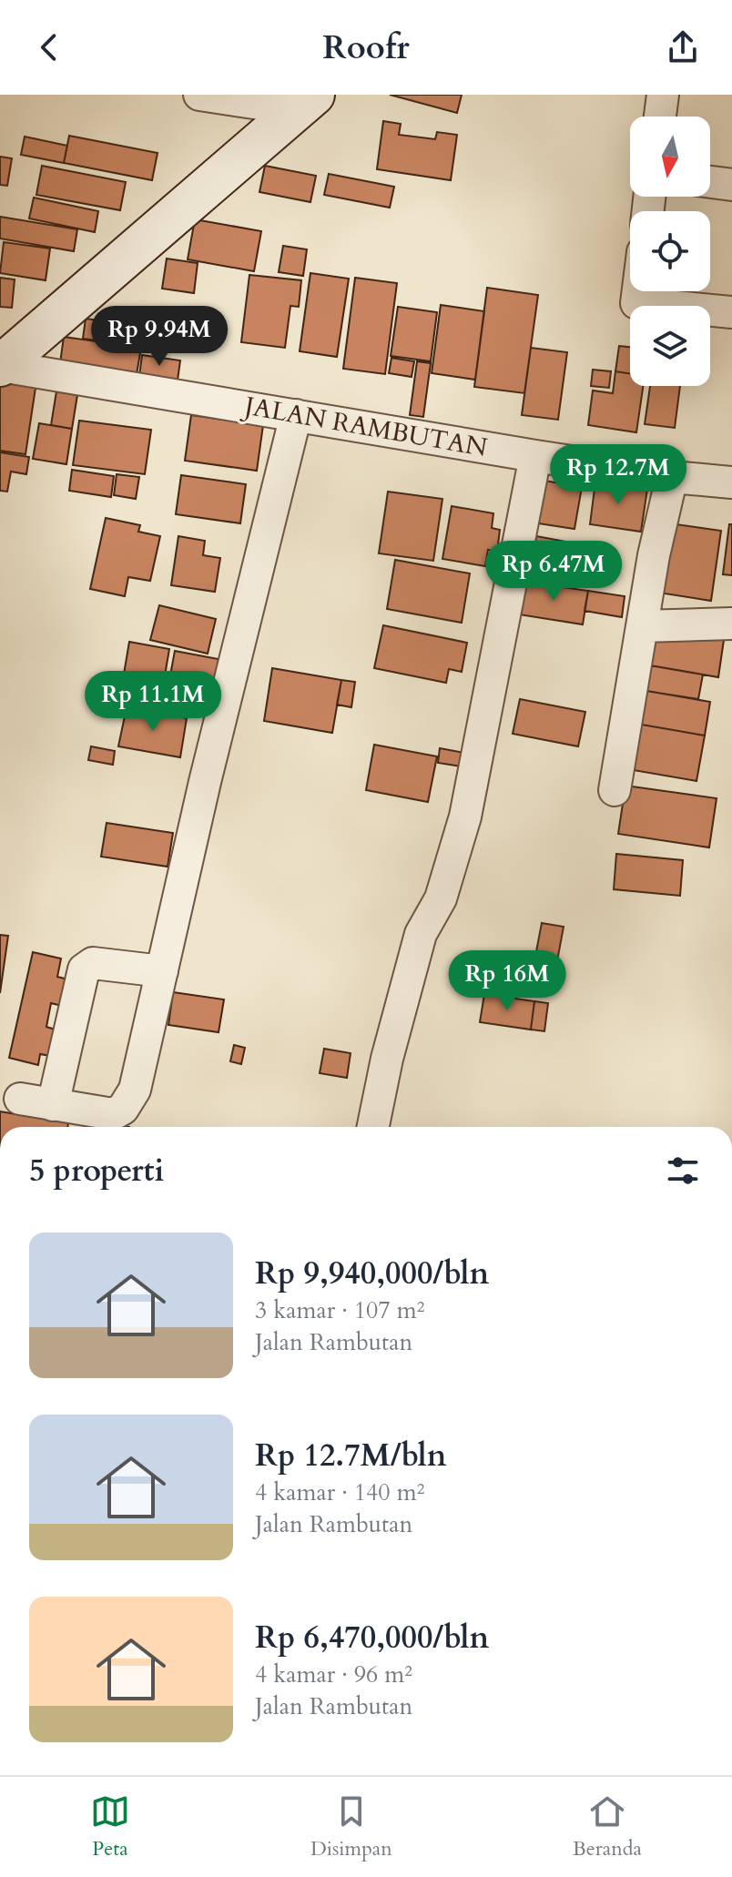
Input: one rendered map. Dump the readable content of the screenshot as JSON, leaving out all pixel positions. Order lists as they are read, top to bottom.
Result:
{
  "streets": {
    "street": ["JALAN RAMBUTAN"]
  },
  "north": "bottom",
  "page": {
    "header": "Roofr",
    "price": [
      "Rp 9.94M",
      "Rp 12.7M",
      "Rp 6.47M",
      "Rp 11.1M",
      "Rp 16M"
    ],
    "heading": "5 properti",
    "list": [
      {
        "name": "Rp 9,940,000/bln",
        "note": "3 kamar · 107 m² · Jalan Rambutan"
      },
      {
        "name": "Rp 12.7M/bln",
        "note": "4 kamar · 140 m² · Jalan Rambutan"
      },
      {
        "name": "Rp 6,470,000/bln",
        "note": "4 kamar · 96 m² · Jalan Rambutan"
      }
    ],
    "tabs": ["Peta", "Disimpan", "Beranda"]
  }
}
